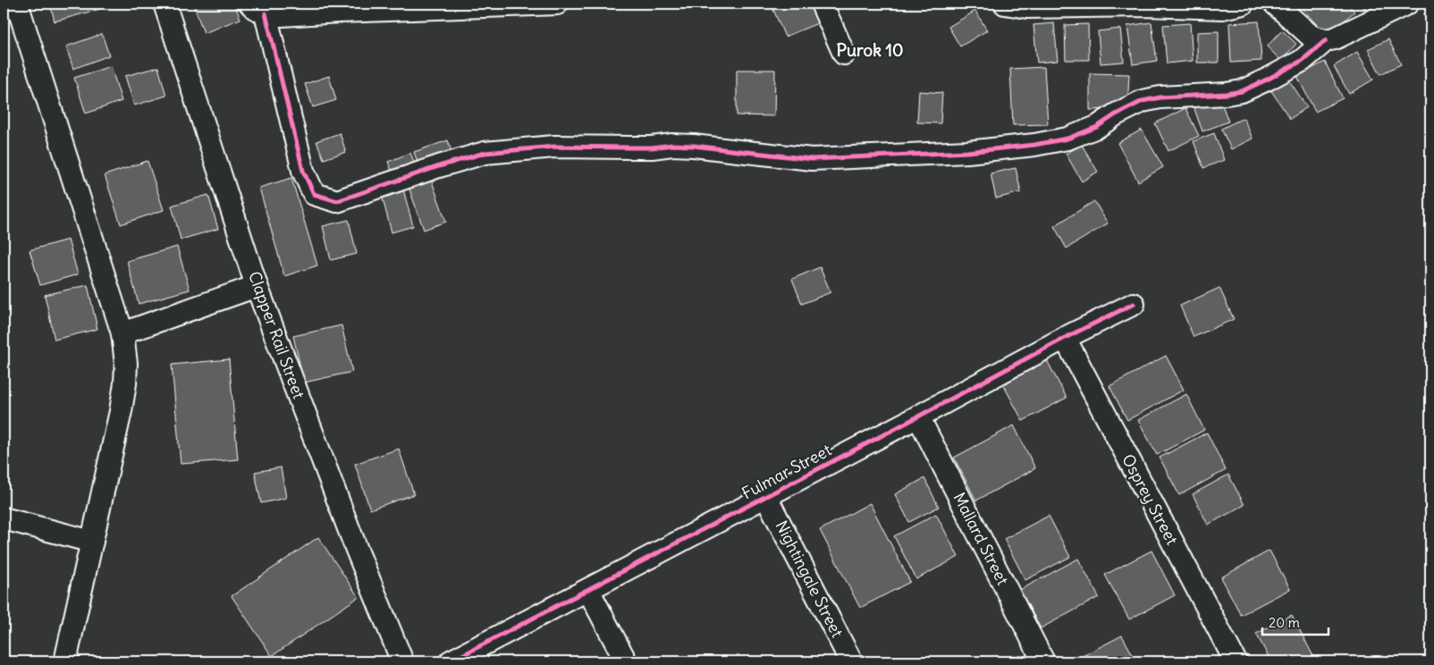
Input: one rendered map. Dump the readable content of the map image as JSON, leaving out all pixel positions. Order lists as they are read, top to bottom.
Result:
{
  "streets": {
    "street": [
      "Clapper Rail Street",
      "Fulmar Street",
      "Osprey Street",
      "Mallard Street",
      "Nightingale Street"
    ]
  },
  "crossings": [
    ["Fulmar Street", "Osprey Street"],
    ["Fulmar Street", "Mallard Street"],
    ["Fulmar Street", "Nightingale Street"]
  ],
  "districts": ["Purok 10"],
  "scale_bar": "20 m"
}
